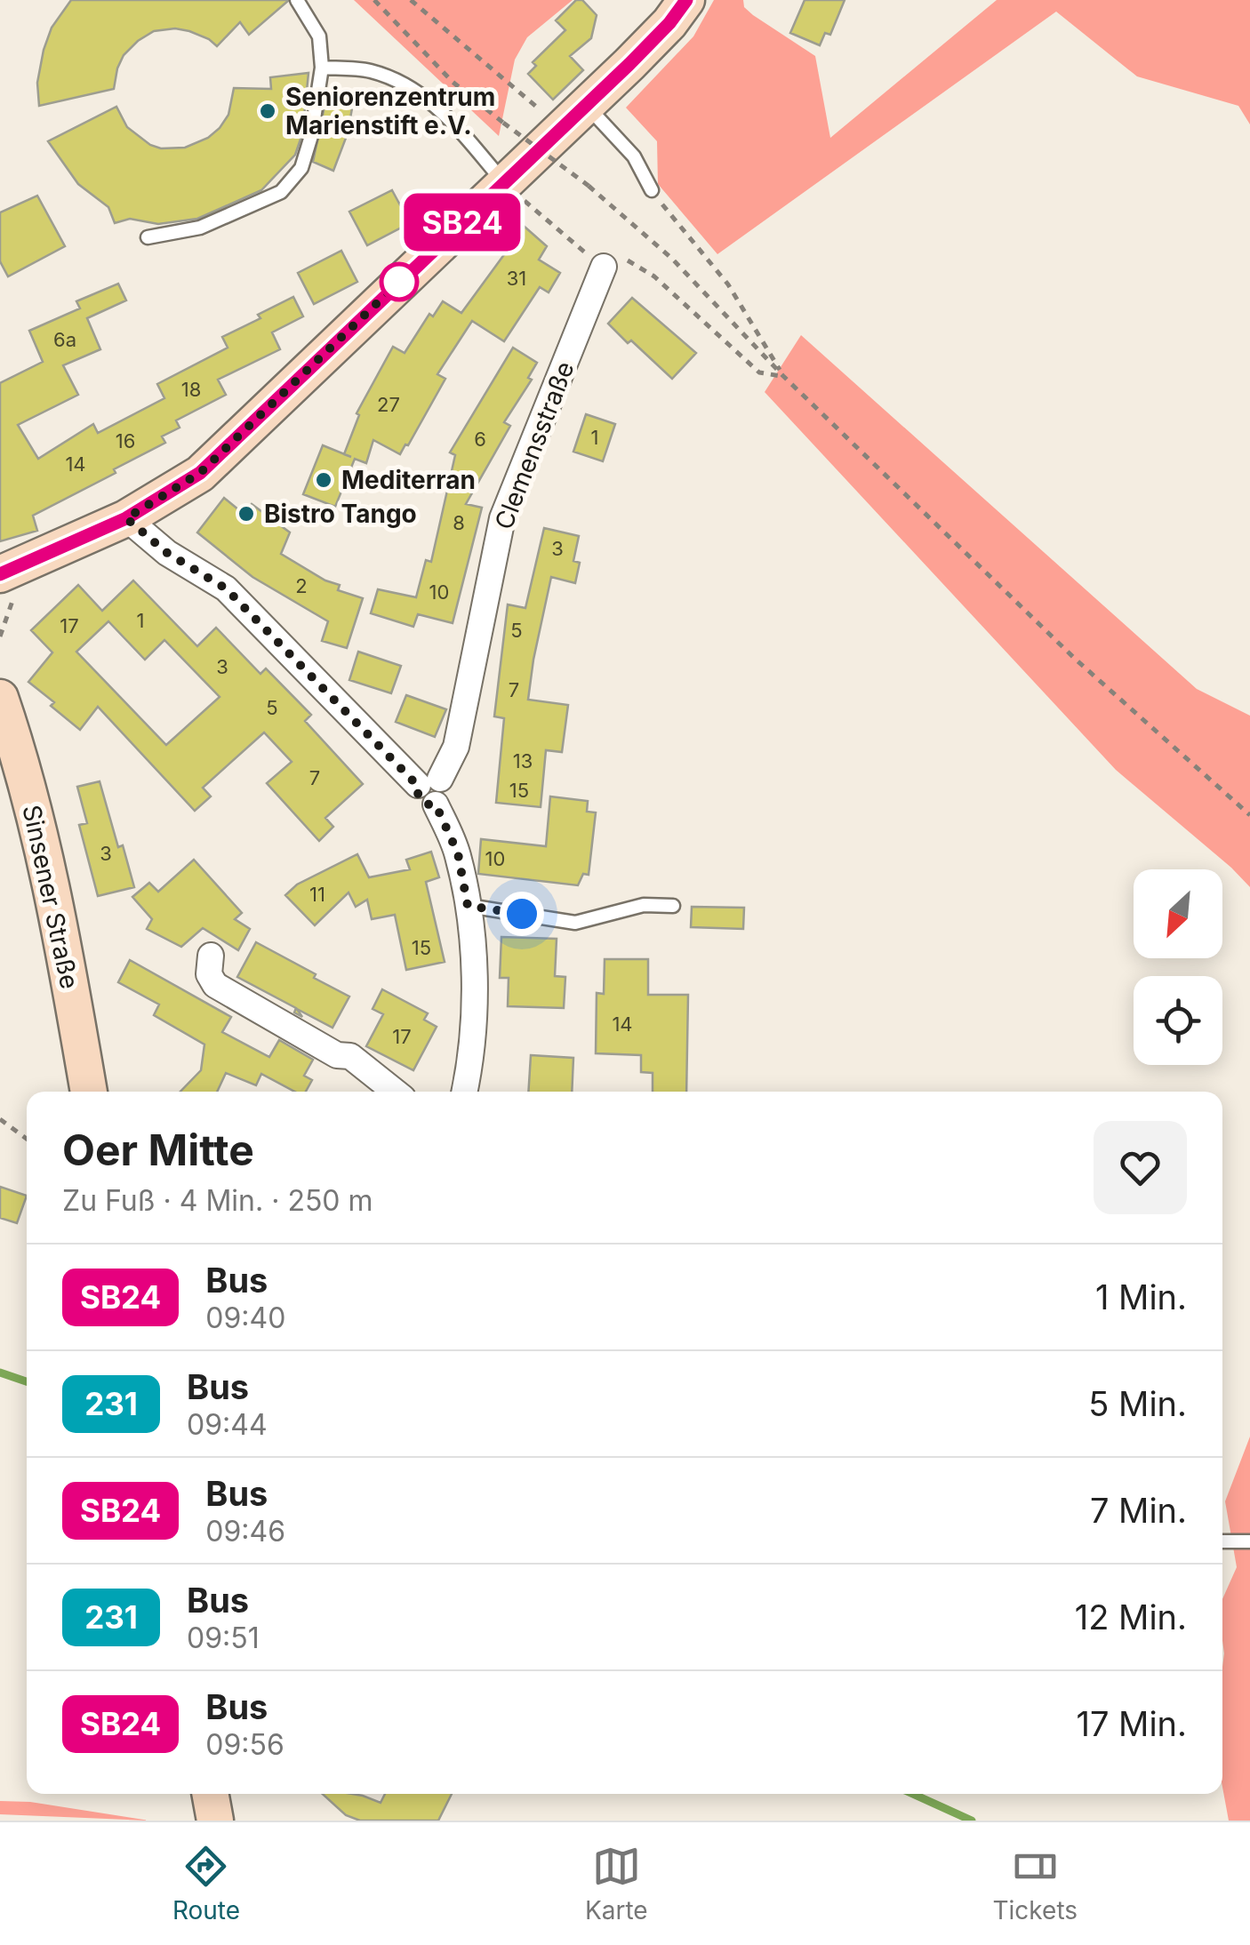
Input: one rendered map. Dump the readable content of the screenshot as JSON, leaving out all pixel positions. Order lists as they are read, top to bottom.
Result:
{
  "streets": {
    "street": ["Clemensstraße", "Sinsener Straße"]
  },
  "places": ["Seniorenzentrum Marienstift e.V.", "Mediterran", "Bistro Tango"],
  "lines": ["bus line SB24"],
  "house_numbers": [
    "31",
    "6a",
    "18",
    "27",
    "1",
    "6",
    "16",
    "14",
    "8",
    "3",
    "2",
    "10",
    "1",
    "17",
    "5",
    "3",
    "7",
    "5",
    "13",
    "7",
    "15",
    "3",
    "10",
    "11",
    "15",
    "14",
    "17"
  ],
  "north": "bottom left",
  "page": {
    "on_map": "SB24",
    "heading": ["Oer Mitte", "Zu Fuß · 4 Min. · 250 m"],
    "list": [
      {
        "mark": "SB24",
        "name": "Bus",
        "note": "09:40",
        "value": "1 Min."
      },
      {
        "mark": "231",
        "name": "Bus",
        "note": "09:44",
        "value": "5 Min."
      },
      {
        "mark": "SB24",
        "name": "Bus",
        "note": "09:46",
        "value": "7 Min."
      },
      {
        "mark": "231",
        "name": "Bus",
        "note": "09:51",
        "value": "12 Min."
      },
      {
        "mark": "SB24",
        "name": "Bus",
        "note": "09:56",
        "value": "17 Min."
      }
    ],
    "tabs": ["Route", "Karte", "Tickets"]
  }
}
